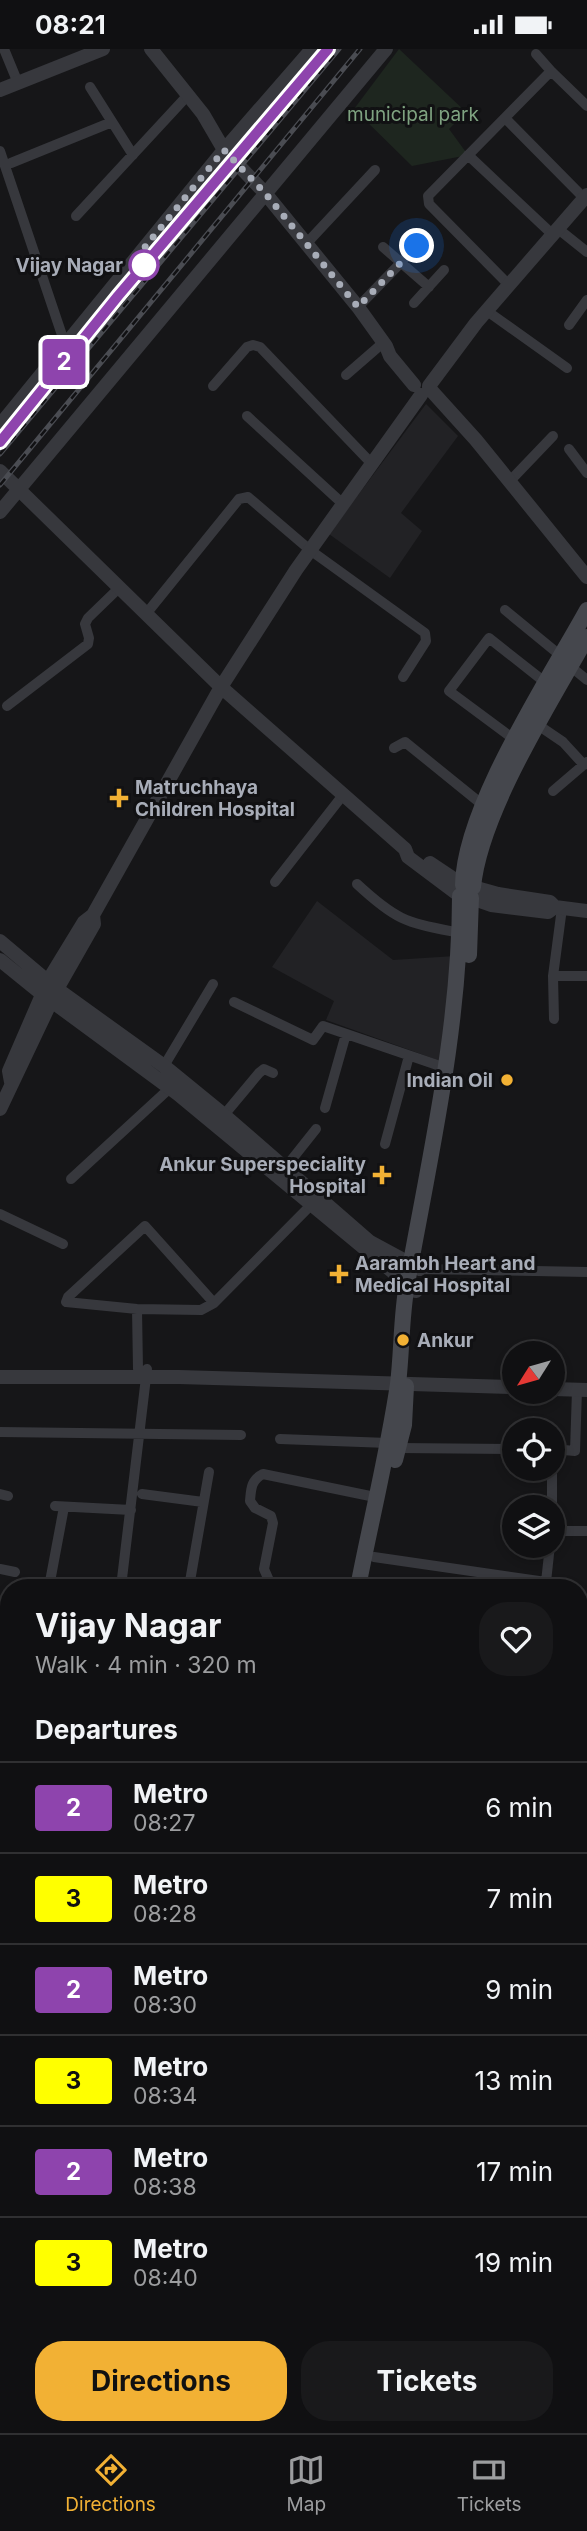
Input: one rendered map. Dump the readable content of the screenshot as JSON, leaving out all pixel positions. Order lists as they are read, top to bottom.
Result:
{
  "parks": ["municipal park"],
  "places": {
    "other": ["Vijay Nagar", "Indian Oil", "Ankur"],
    "health": ["Matruchhaya Children Hospital", "Ankur Superspeciality Hospital", "Aarambh Heart and Medical Hospital"]
  },
  "lines": ["metro line 2"],
  "north": "bottom left",
  "page": {
    "status": "08:21",
    "on_map": "2",
    "heading": [
      ["Vijay Nagar", "Walk · 4 min · 320 m"],
      "Departures"
    ],
    "list": [
      {
        "mark": "2",
        "name": "Metro",
        "note": "08:27",
        "value": "6 min"
      },
      {
        "mark": "3",
        "name": "Metro",
        "note": "08:28",
        "value": "7 min"
      },
      {
        "mark": "2",
        "name": "Metro",
        "note": "08:30",
        "value": "9 min"
      },
      {
        "mark": "3",
        "name": "Metro",
        "note": "08:34",
        "value": "13 min"
      },
      {
        "mark": "2",
        "name": "Metro",
        "note": "08:38",
        "value": "17 min"
      },
      {
        "mark": "3",
        "name": "Metro",
        "note": "08:40",
        "value": "19 min"
      }
    ],
    "buttons": ["Directions", "Tickets"],
    "tabs": ["Directions", "Map", "Tickets"]
  }
}
